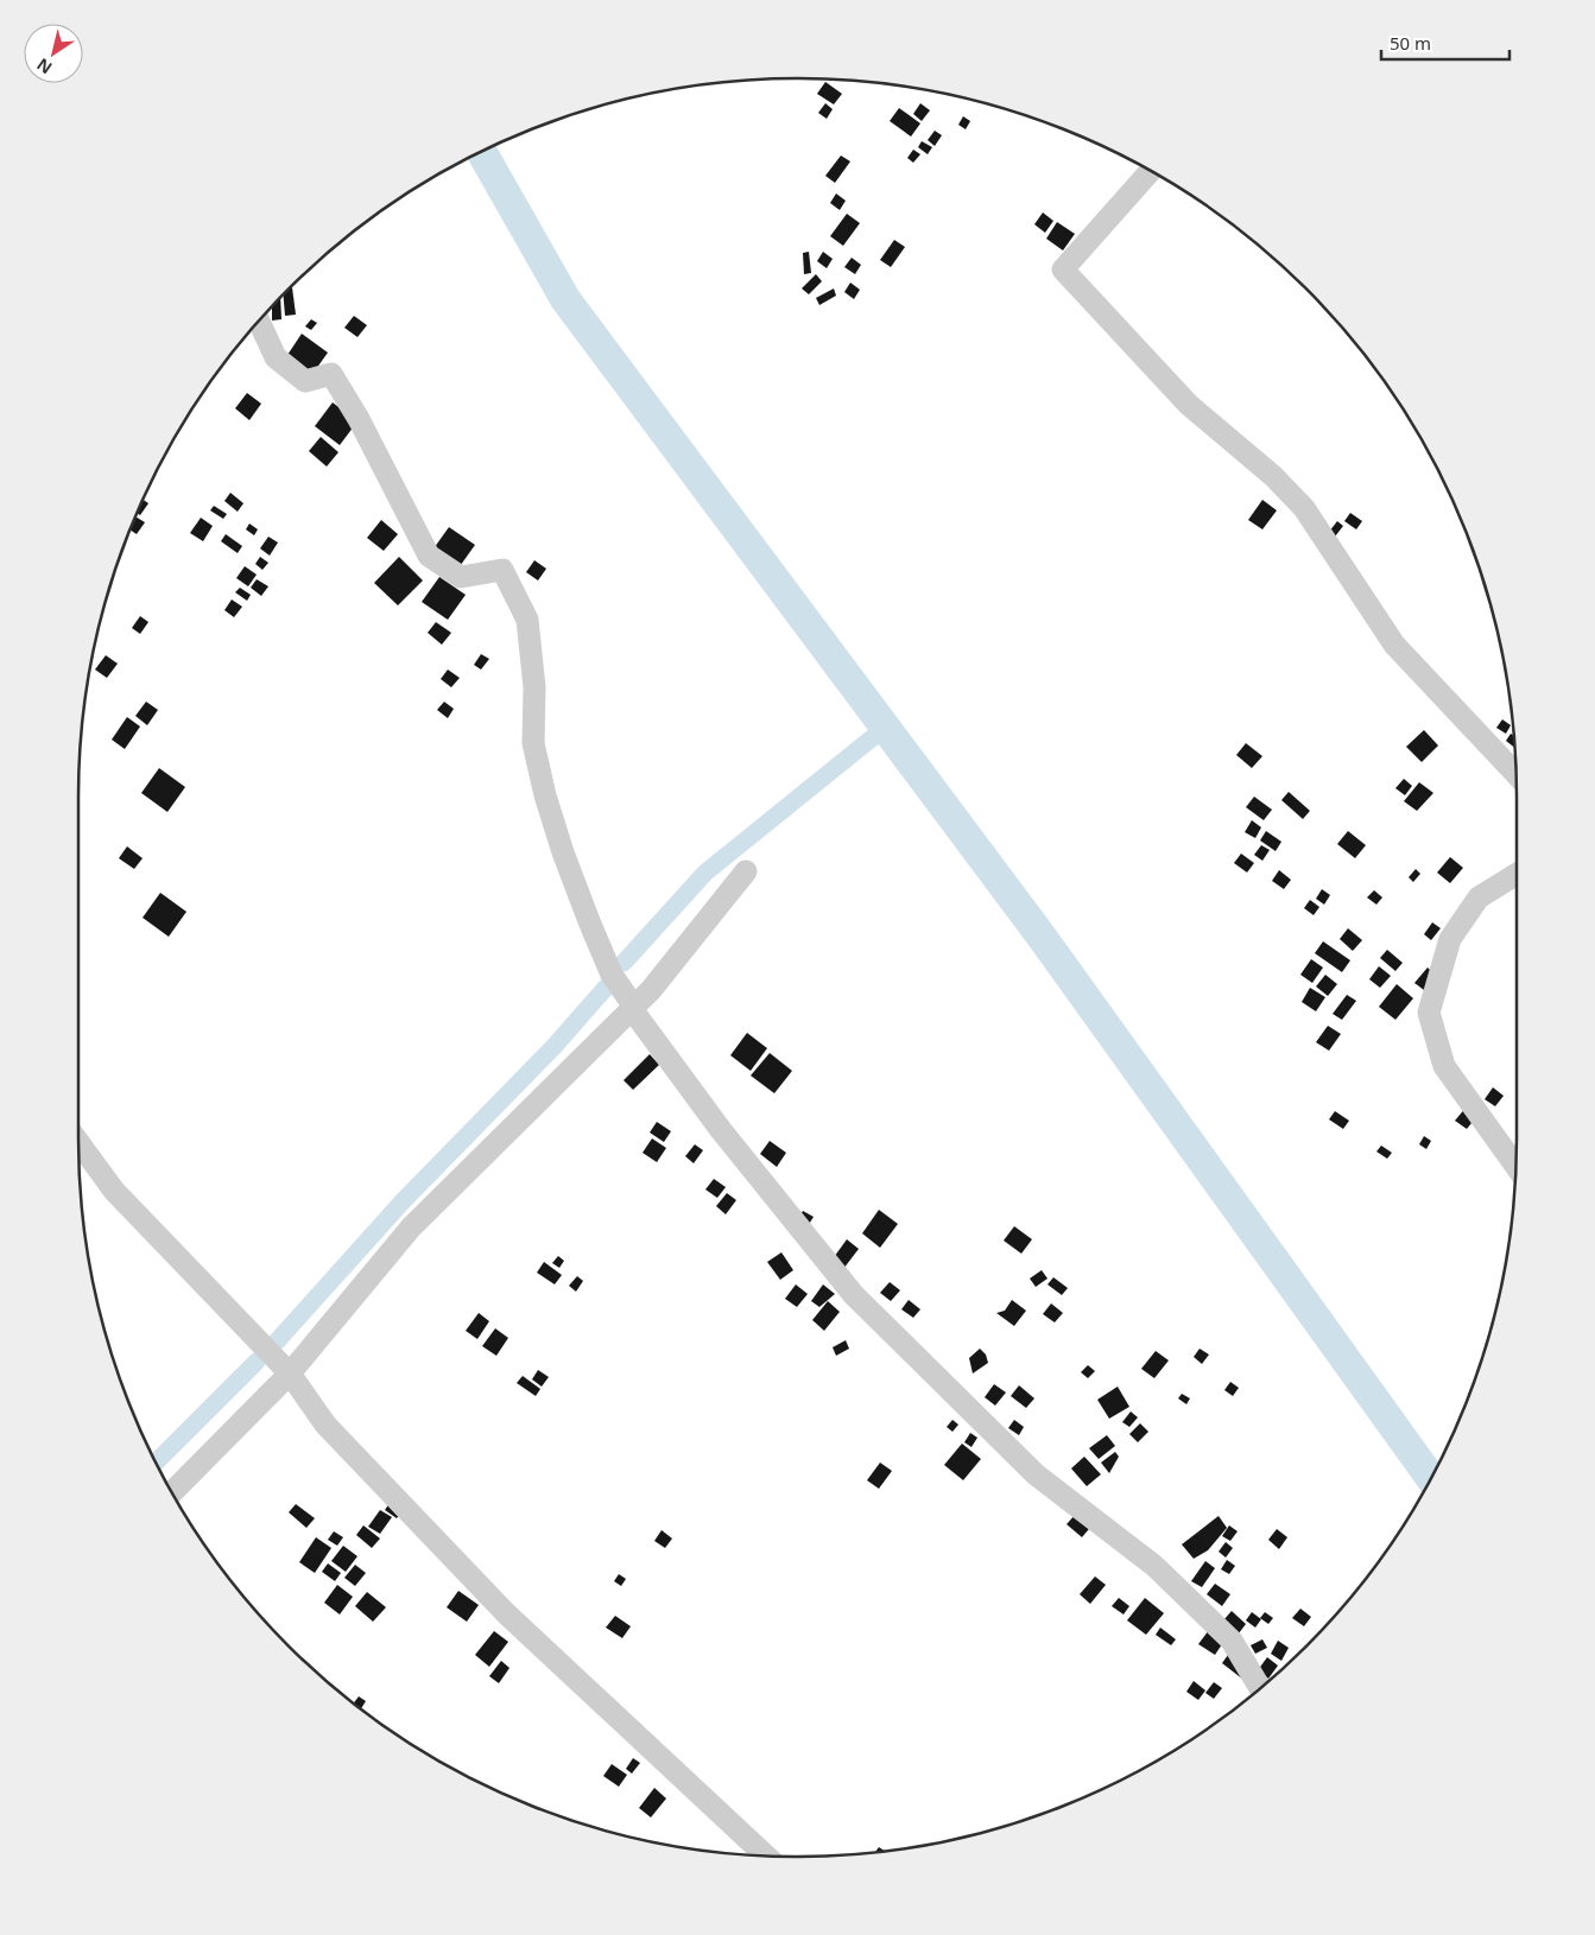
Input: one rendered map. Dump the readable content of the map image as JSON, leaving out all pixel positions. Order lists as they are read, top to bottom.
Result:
{
  "scale_bar": "50 m",
  "north": "bottom left"
}
